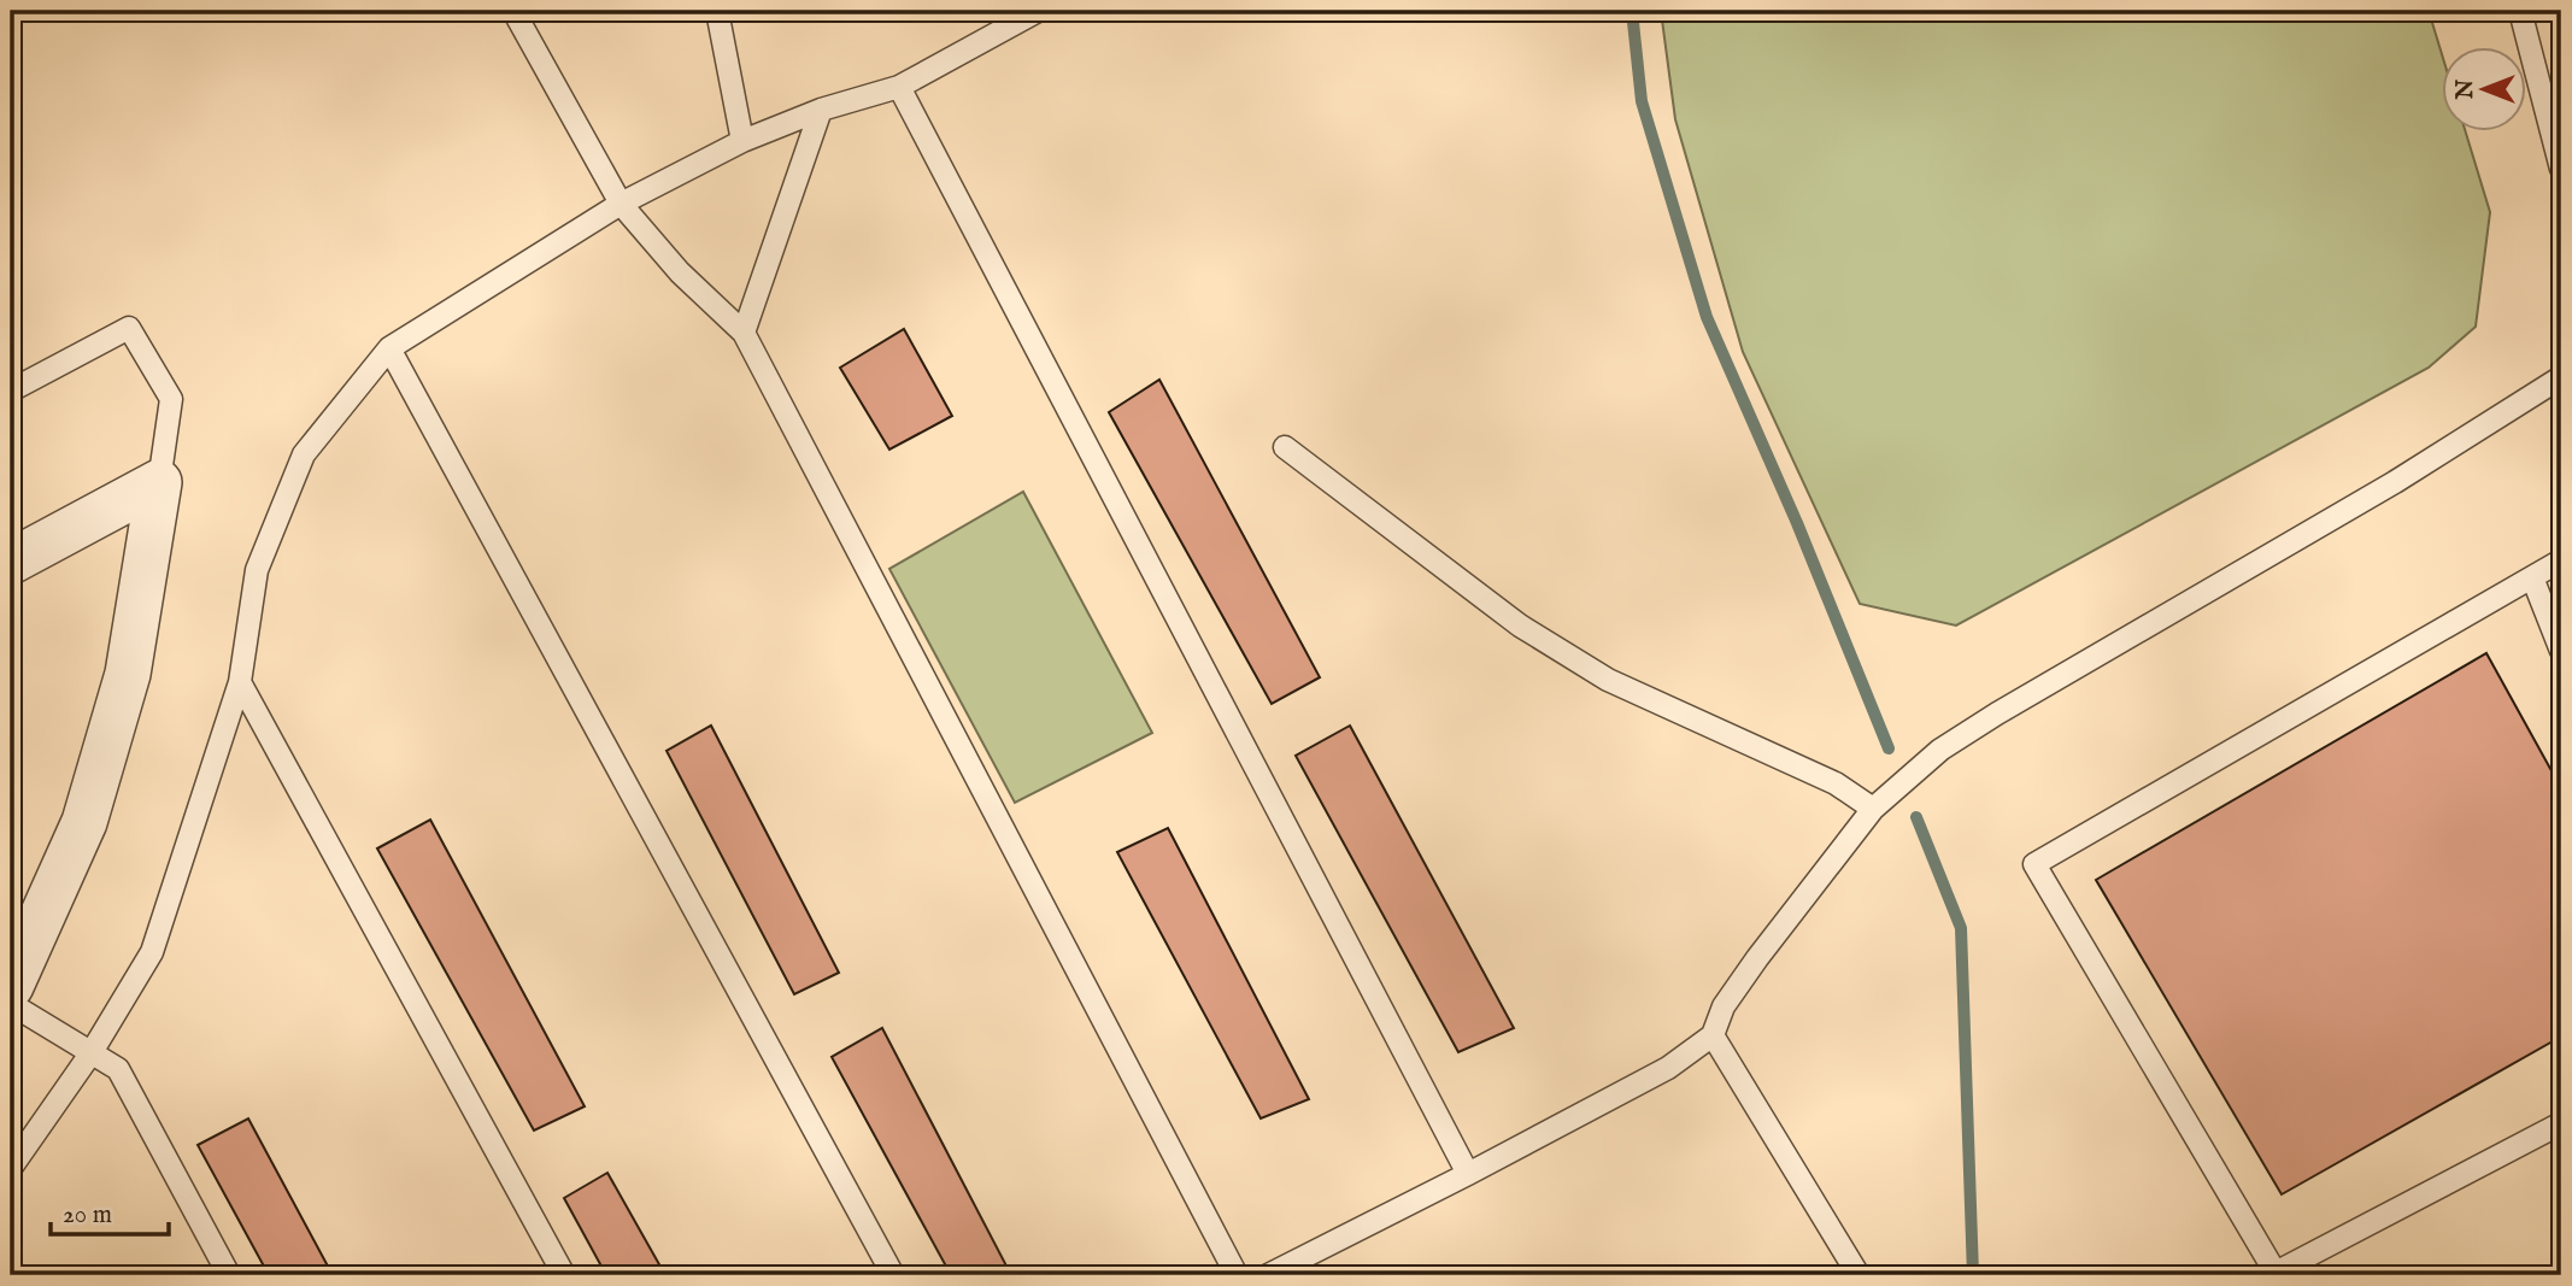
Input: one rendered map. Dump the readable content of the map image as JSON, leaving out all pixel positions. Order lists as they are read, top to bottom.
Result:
{
  "scale_bar": "20 m",
  "north": "left"
}
